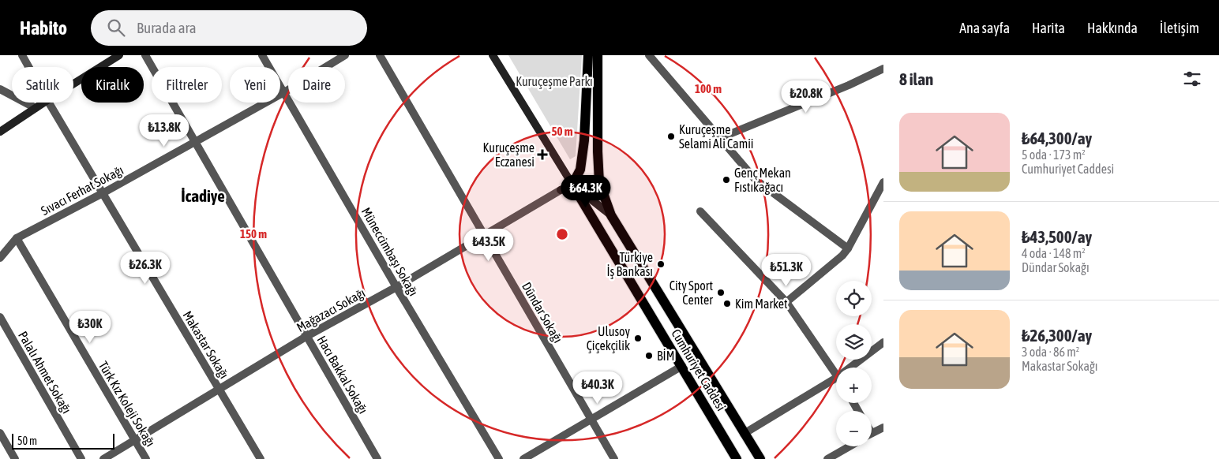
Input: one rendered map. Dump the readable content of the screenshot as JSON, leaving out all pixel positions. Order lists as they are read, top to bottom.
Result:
{
  "streets": {
    "main road": ["Cumhuriyet Caddesi"],
    "street": [
      "Sıvacı Ferhat Sokağı",
      "Müneccimbaşı Sokağı",
      "Mağazacı Sokağı",
      "Dündar Sokağı",
      "Makastar Sokağı",
      "Palalı Ahmet Sokağı",
      "Hacı Bakkal Sokağı",
      "Türk Kız Koleji Sokağı"
    ]
  },
  "crossings": [
    ["Sıvacı Ferhat Sokağı", "Müneccimbaşı Sokağı"],
    ["Sıvacı Ferhat Sokağı", "Makastar Sokağı"],
    ["Sıvacı Ferhat Sokağı", "Hacı Bakkal Sokağı"],
    ["Sıvacı Ferhat Sokağı", "Türk Kız Koleji Sokağı"],
    ["Müneccimbaşı Sokağı", "Mağazacı Sokağı"],
    ["Mağazacı Sokağı", "Dündar Sokağı"],
    ["Mağazacı Sokağı", "Makastar Sokağı"],
    ["Mağazacı Sokağı", "Cumhuriyet Caddesi"],
    ["Mağazacı Sokağı", "Hacı Bakkal Sokağı"],
    ["Mağazacı Sokağı", "Türk Kız Koleji Sokağı"]
  ],
  "districts": ["İcadiye"],
  "parks": ["Kuruçeşme Parkı"],
  "places": {
    "other": [
      "Kuruçeşme Selami Ali Camii",
      "Genç Mekan Fıstıkağacı",
      "Türkiye İş Bankası",
      "City Sport Center",
      "Kim Market",
      "Ulusoy Çiçekçilik",
      "BİM"
    ],
    "health": ["Kuruçeşme Eczanesi"]
  },
  "scale_bar": "50 m",
  "page": {
    "header": "Habito",
    "search": "Burada ara",
    "nav": [
      "Ana sayfa",
      "Harita",
      "Hakkında",
      "İletişim"
    ],
    "heading": "8 ilan",
    "chip": [
      "Satılık",
      "Kiralık",
      "Filtreler",
      "Yeni",
      "Daire"
    ],
    "price": [
      "₺20.8K",
      "₺13.8K",
      "₺64.3K",
      "₺43.5K",
      "₺26.3K",
      "₺51.3K",
      "₺30K",
      "₺40.3K"
    ],
    "list": [
      {
        "name": "₺64,300/ay",
        "note": "5 oda · 173 m² · Cumhuriyet Caddesi"
      },
      {
        "name": "₺43,500/ay",
        "note": "4 oda · 148 m² · Dündar Sokağı"
      },
      {
        "name": "₺26,300/ay",
        "note": "3 oda · 86 m² · Makastar Sokağı"
      }
    ],
    "map_buttons": ["+", "−"],
    "scale": "50 m"
  },
  "rings": ["100 m", "50 m", "150 m"]
}
